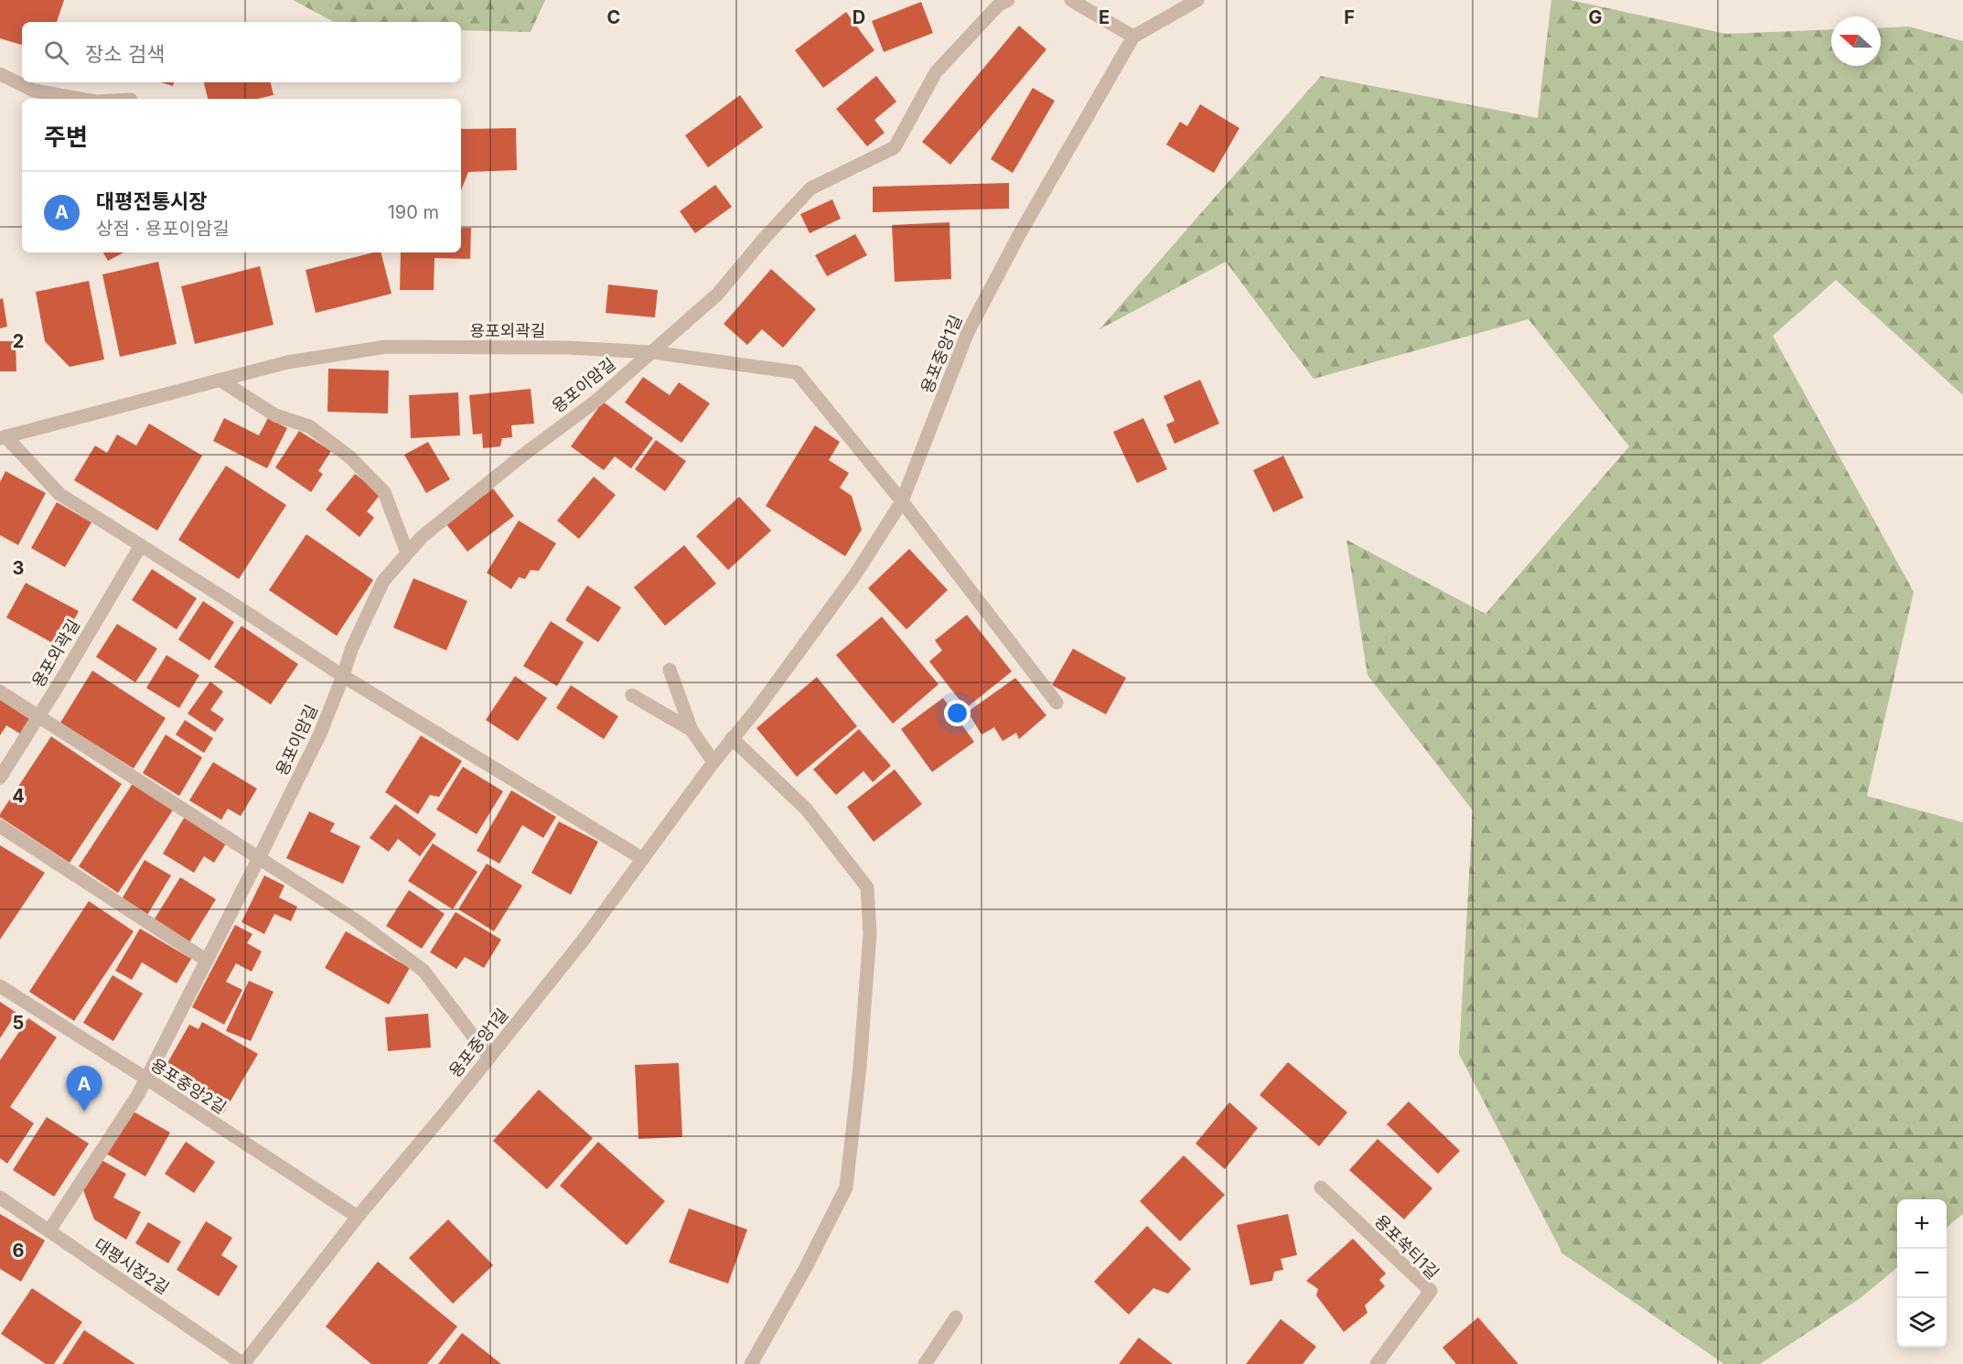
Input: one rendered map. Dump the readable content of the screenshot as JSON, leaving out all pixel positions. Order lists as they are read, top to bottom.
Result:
{
  "streets": {
    "street": [
      "용포외곽길",
      "용포중앙1길",
      "용포이암길",
      "용포중앙2길",
      "용포쑥티1길",
      "대평시장2길"
    ]
  },
  "crossings": [
    ["용포외곽길", "용포중앙1길"],
    ["용포외곽길", "용포이암길"],
    ["용포중앙1길", "용포중앙2길"],
    ["용포중앙1길", "대평시장2길"],
    ["용포이암길", "용포중앙2길"],
    ["용포이암길", "대평시장2길"]
  ],
  "north": "left",
  "page": {
    "search": "장소 검색",
    "heading": "주변",
    "list": [
      {
        "mark": "A",
        "name": "대평전통시장",
        "note": "상점 · 용포이암길",
        "value": "190 m"
      }
    ],
    "pins": "A",
    "map_buttons": ["+", "−"]
  },
  "grid": {
    "columns": [
      "C",
      "D",
      "E",
      "F",
      "G"
    ],
    "rows": [
      "2",
      "3",
      "4",
      "5",
      "6"
    ]
  }
}
